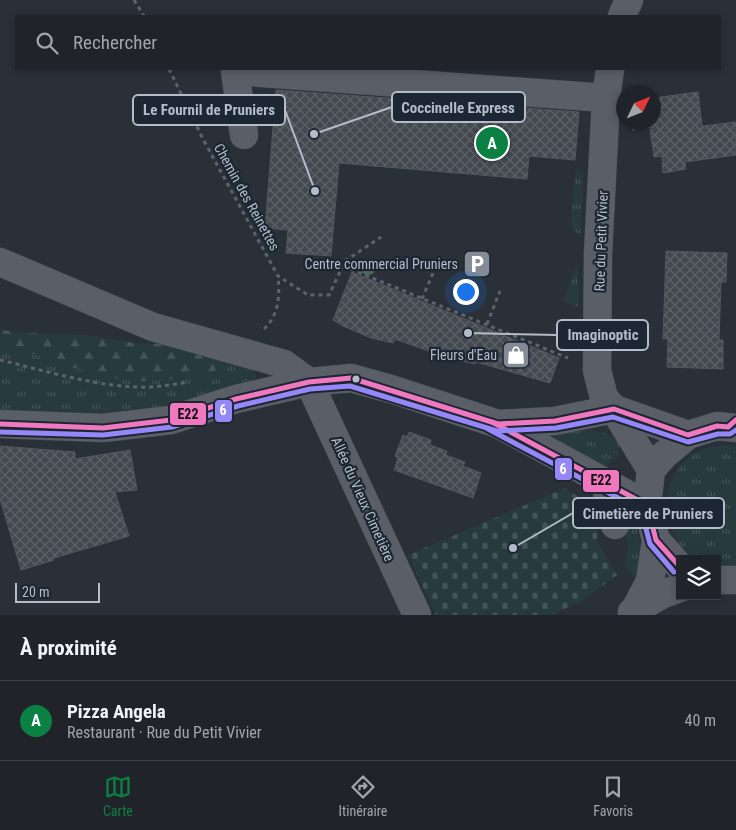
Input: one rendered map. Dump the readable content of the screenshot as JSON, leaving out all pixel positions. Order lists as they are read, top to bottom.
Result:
{
  "streets": {
    "street": ["Rue du Petit Vivier", "Allée du Vieux Cimetière"],
    "path": ["Chemin des Reinettes"]
  },
  "places": {
    "other": [
      "Coccinelle Express",
      "Le Fournil de Pruniers",
      "Imaginoptic",
      "Cimetière de Pruniers"
    ],
    "parking": ["Centre commercial Pruniers"],
    "shop": ["Fleurs d'Eau"]
  },
  "lines": ["transit line E22", "transit line 6"],
  "scale_bar": "20 m",
  "north": "top right",
  "page": {
    "search": "Rechercher",
    "pins": "A",
    "scale": "20 m",
    "heading": "À proximité",
    "list": [
      {
        "mark": "A",
        "name": "Pizza Angela",
        "note": "Restaurant · Rue du Petit Vivier",
        "value": "40 m"
      }
    ],
    "nav": ["Carte", "Itinéraire", "Favoris"]
  }
}
